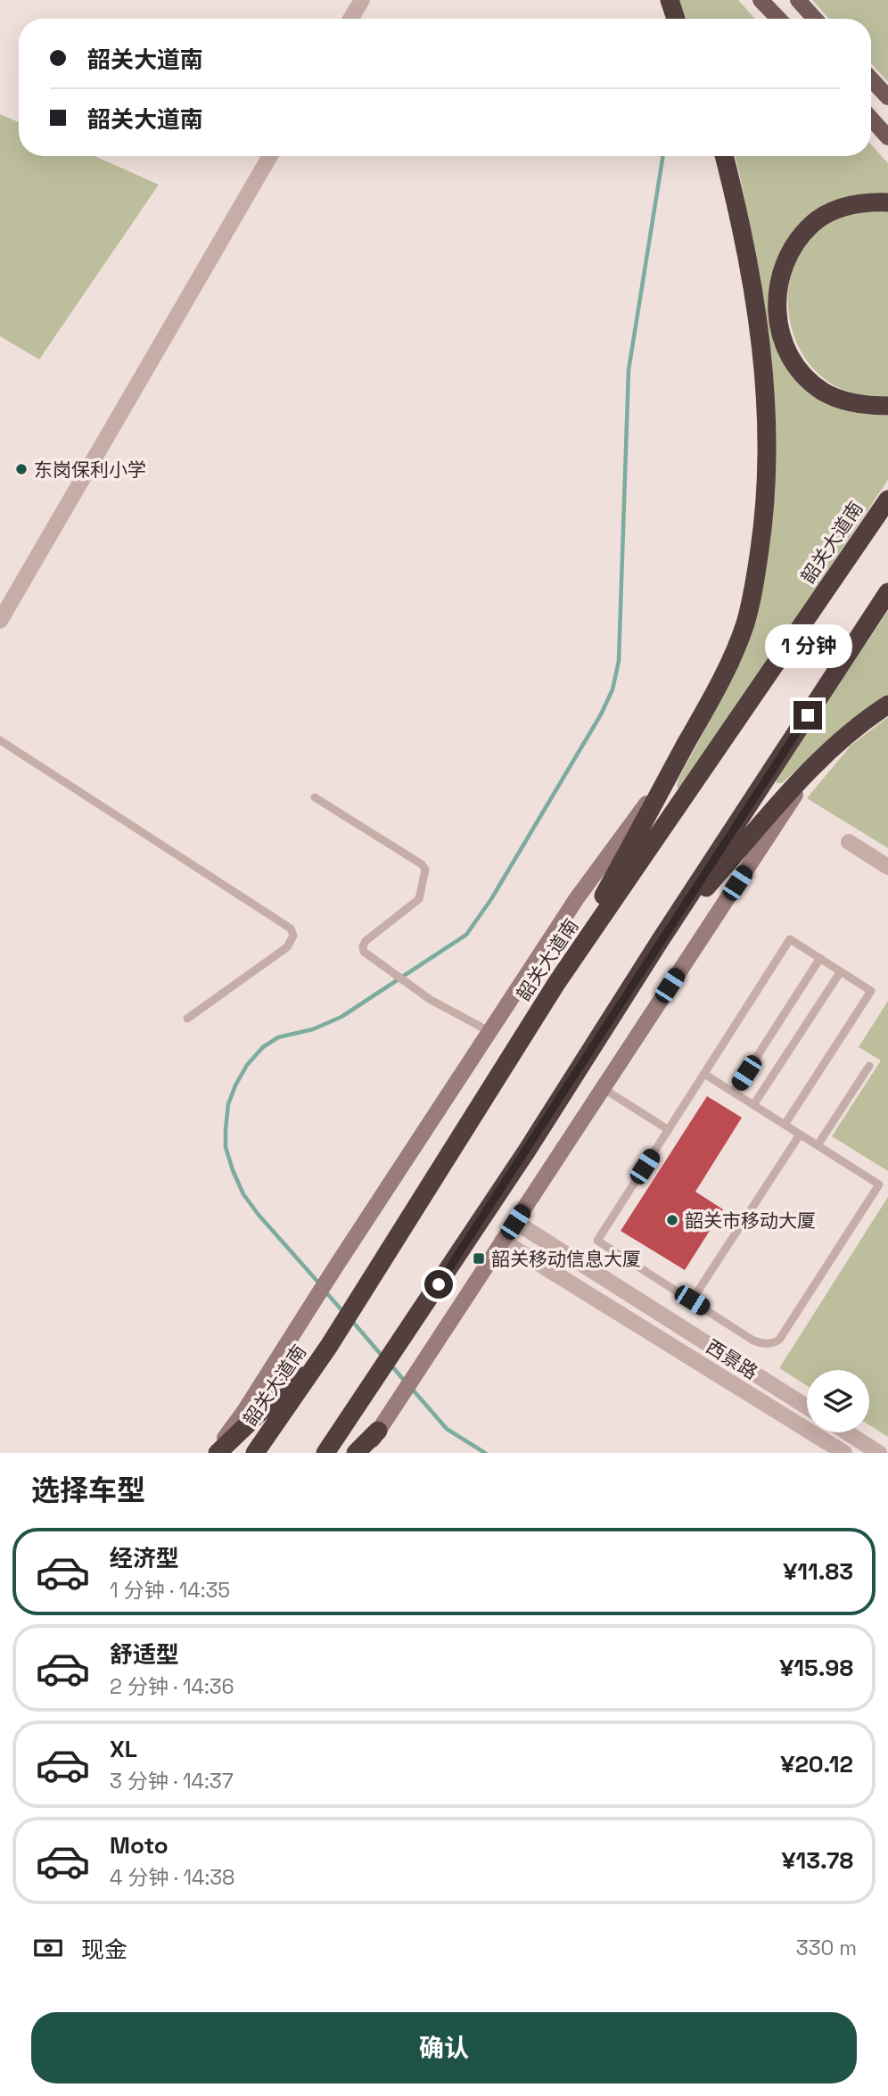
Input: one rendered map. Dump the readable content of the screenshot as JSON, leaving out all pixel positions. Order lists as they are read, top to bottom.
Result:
{
  "streets": {
    "highway": ["韶关大道南"],
    "street": ["西景路"]
  },
  "places": {
    "other": ["东岗保利小学", "韶关市移动大厦"],
    "transit": ["韶关移动信息大厦"]
  },
  "page": {
    "banner": ["韶关大道南", "韶关大道南"],
    "bubble": "1 分钟",
    "heading": "选择车型",
    "list": [
      {
        "name": "经济型",
        "note": "1 分钟 · 14:35",
        "value": "¥11.83"
      },
      {
        "name": "舒适型",
        "note": "2 分钟 · 14:36",
        "value": "¥15.98"
      },
      {
        "name": "XL",
        "note": "3 分钟 · 14:37",
        "value": "¥20.12"
      },
      {
        "name": "Moto",
        "note": "4 分钟 · 14:38",
        "value": "¥13.78"
      }
    ],
    "pay": ["现金", "330 m"],
    "buttons": "确认"
  }
}
